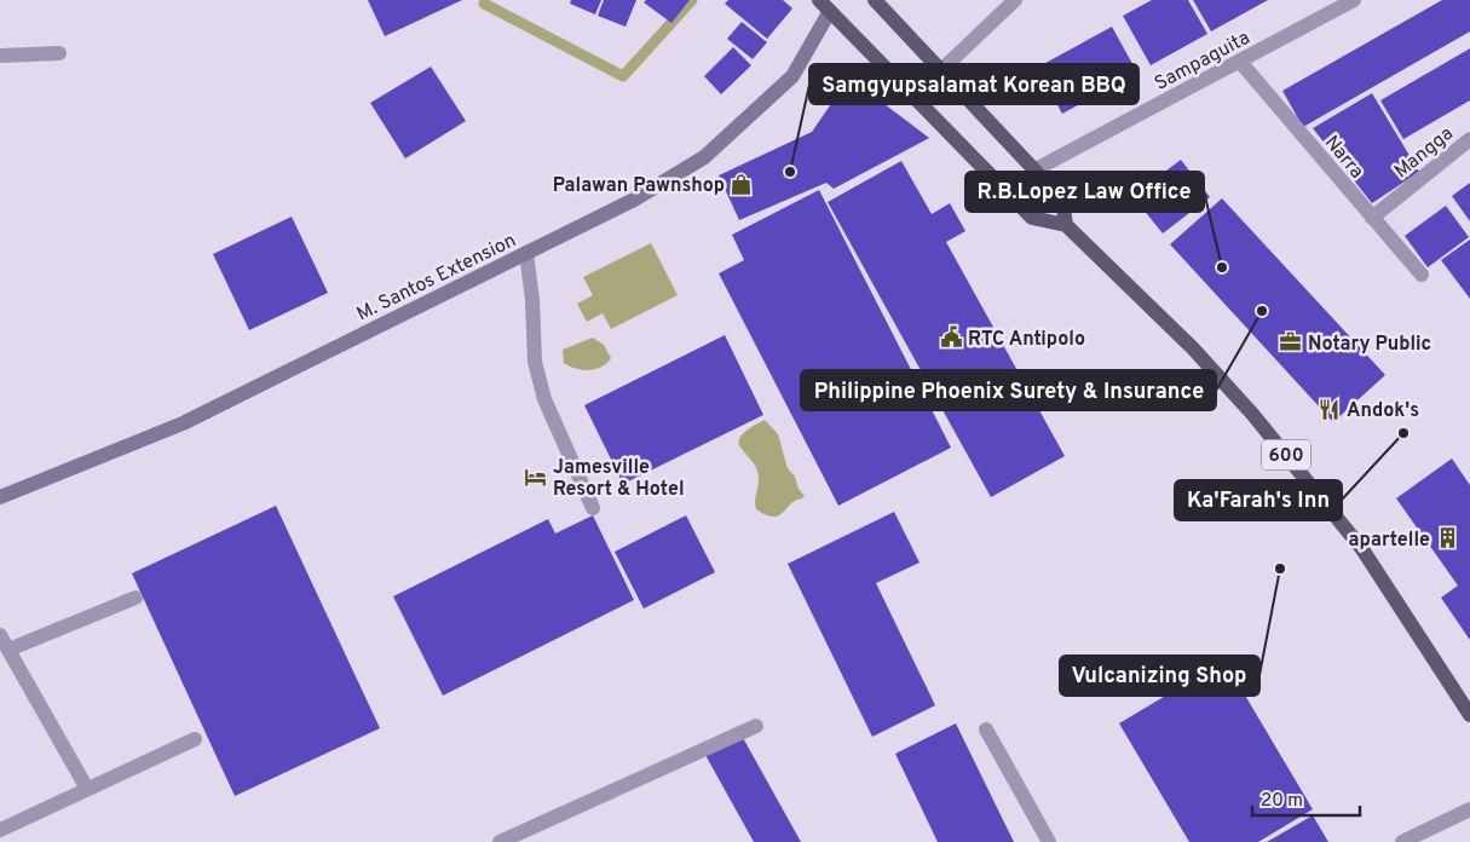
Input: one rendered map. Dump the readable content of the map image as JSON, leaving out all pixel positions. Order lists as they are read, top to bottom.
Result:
{
  "streets": {
    "main road": ["600"],
    "street": [
      "Sampaguita",
      "Mangga",
      "Narra",
      "M. Santos Extension"
    ]
  },
  "crossings": [
    ["Sampaguita", "Narra"],
    ["Mangga", "Narra"]
  ],
  "places": {
    "other": [
      "Samgyupsalamat Korean BBQ",
      "R.B.Lopez Law Office",
      "Philippine Phoenix Surety & Insurance",
      "Ka'Farah's Inn",
      "Vulcanizing Shop"
    ],
    "shop": ["Palawan Pawnshop"],
    "public building": ["RTC Antipolo"],
    "office": ["Notary Public"],
    "restaurant": ["Andok's"],
    "hotel": ["Jamesville Resort & Hotel"],
    "building": ["apartelle"]
  },
  "scale_bar": "20 m"
}
